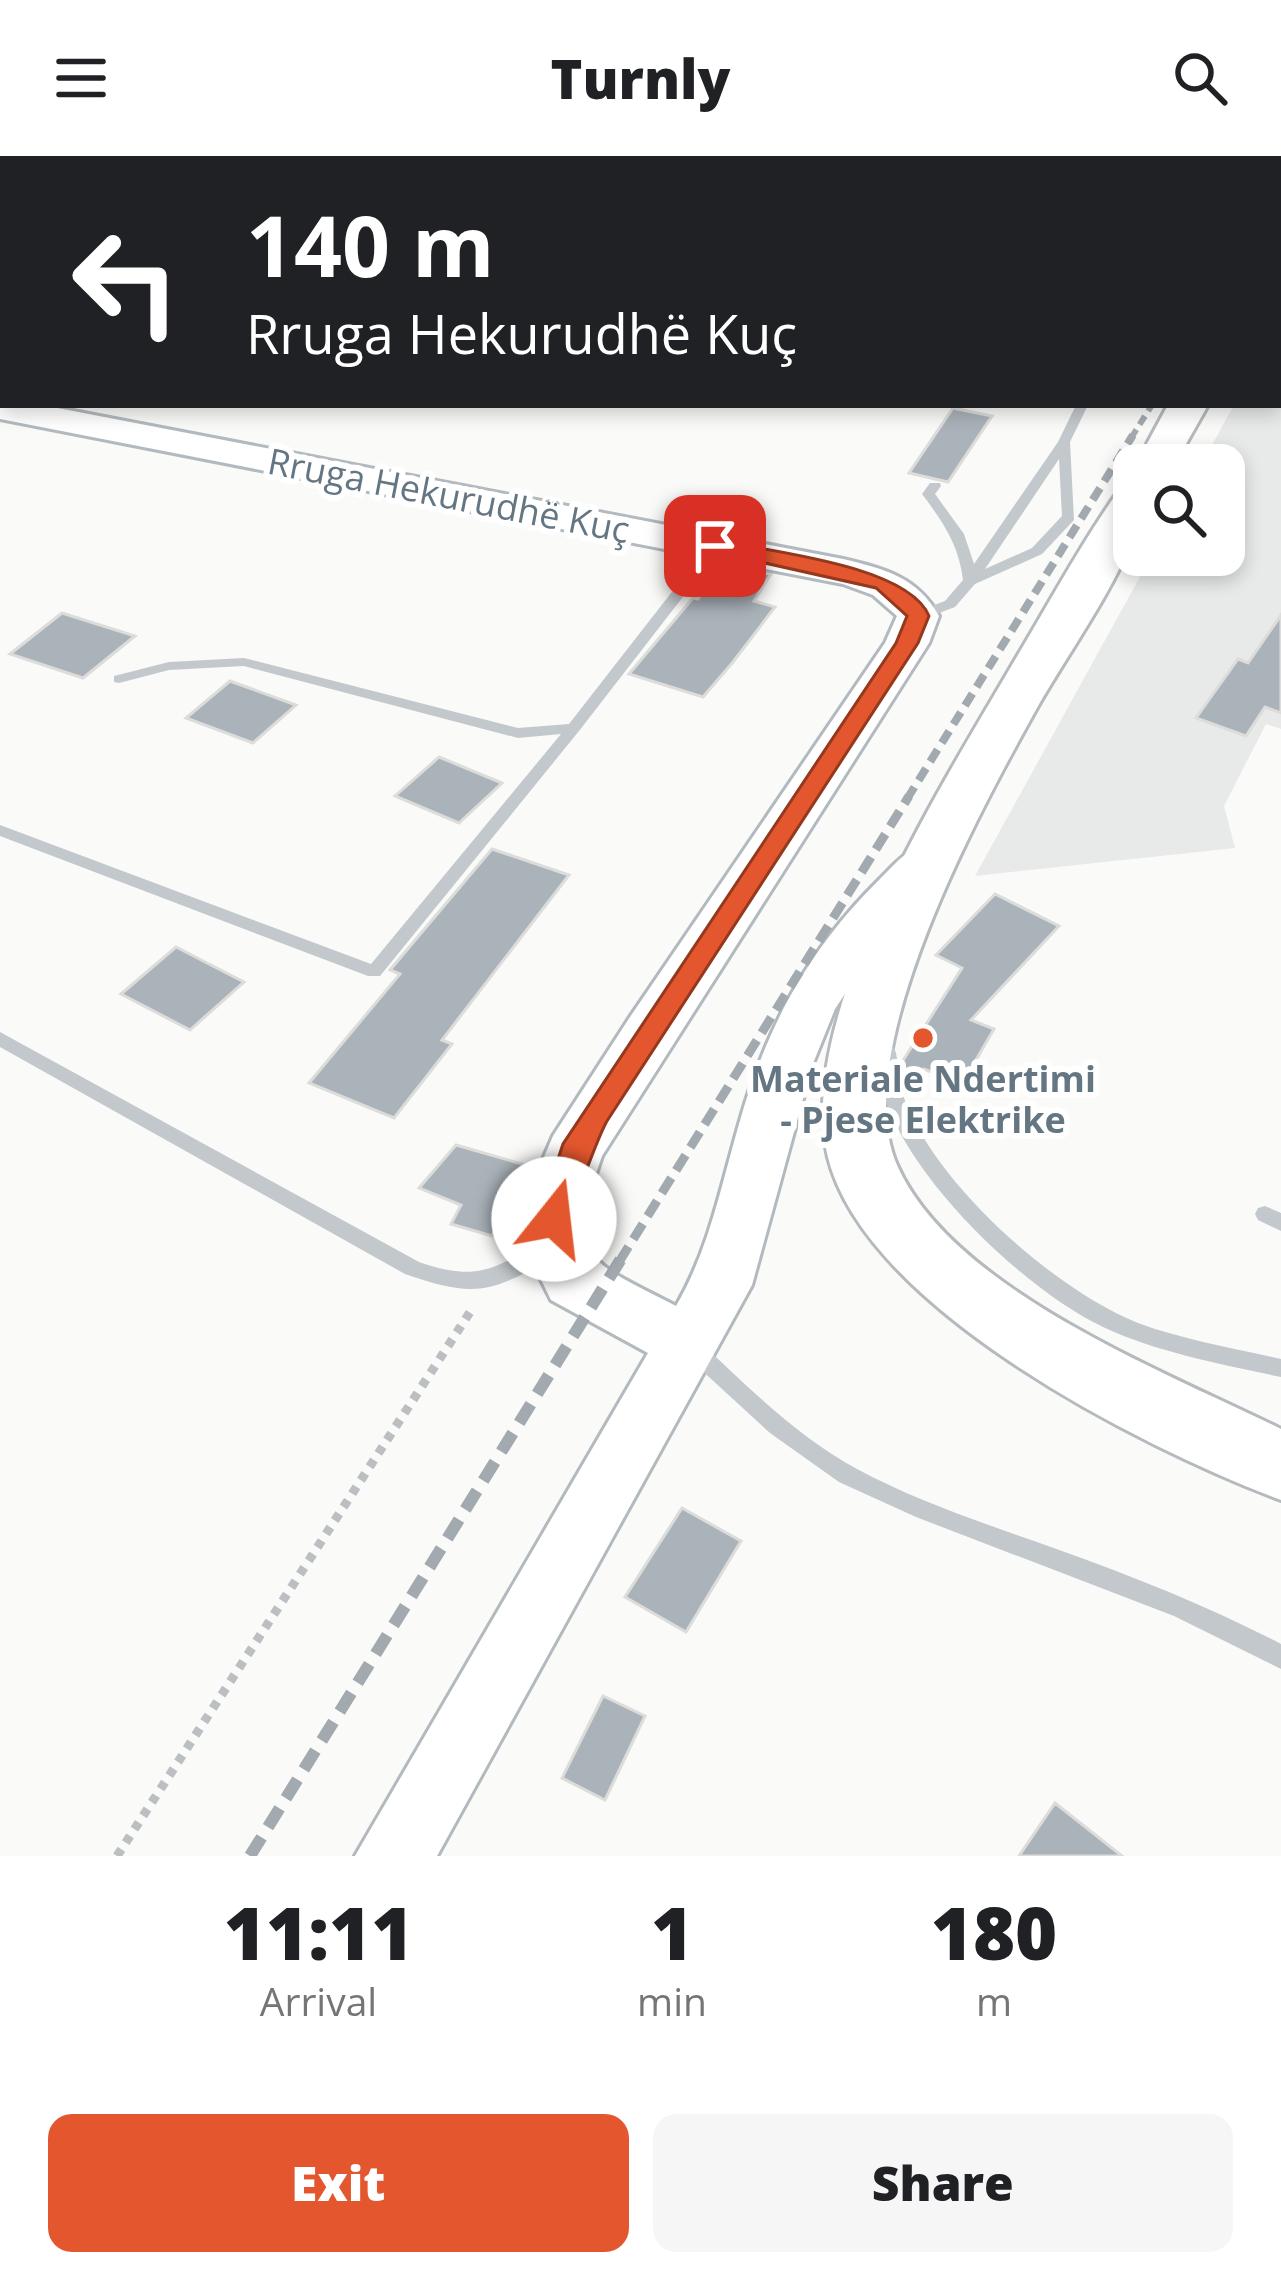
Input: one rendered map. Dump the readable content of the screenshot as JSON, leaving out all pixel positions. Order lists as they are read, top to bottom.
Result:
{
  "streets": {
    "street": ["Rruga Hekurudhë Kuç"]
  },
  "places": ["Materiale Ndertimi - Pjese Elektrike"],
  "page": {
    "header": "Turnly",
    "turn": ["140 m", "Rruga Hekurudhë Kuç"],
    "eta": [
      "11:11",
      "Arrival",
      "1",
      "min",
      "180",
      "m"
    ],
    "buttons": ["Exit", "Share"]
  }
}
